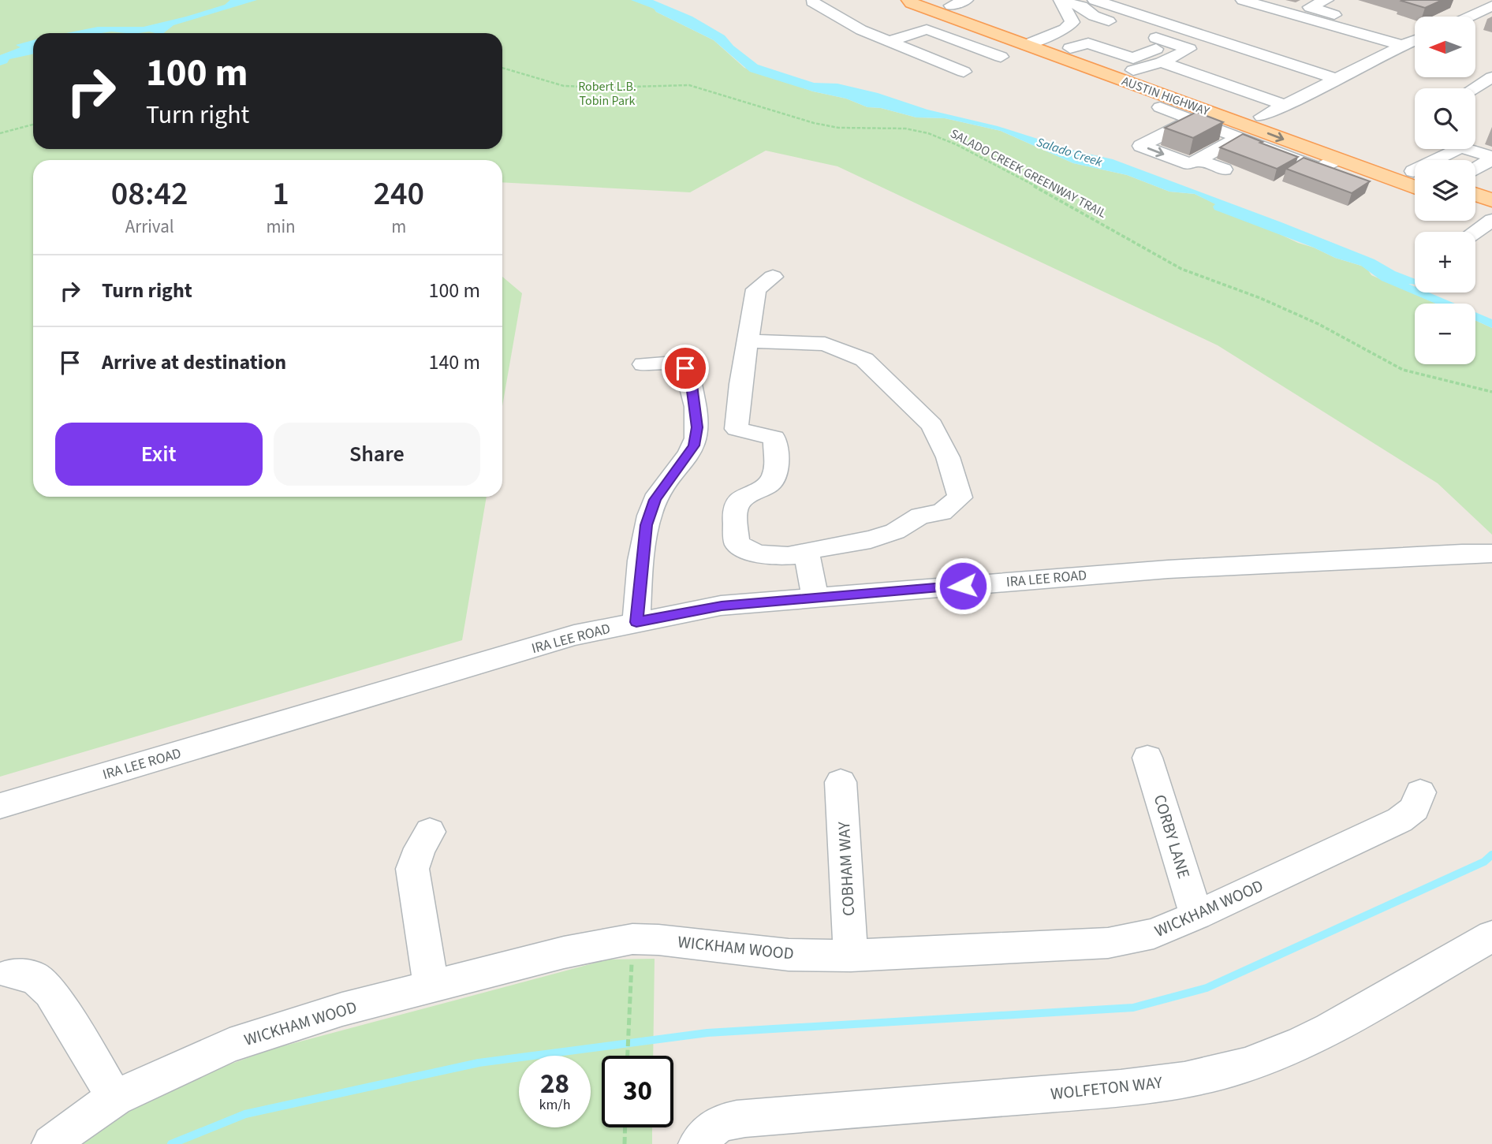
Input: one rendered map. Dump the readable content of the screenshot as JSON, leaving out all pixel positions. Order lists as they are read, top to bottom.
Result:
{
  "streets": {
    "main road": ["AUSTIN HIGHWAY"],
    "street": [
      "IRA LEE ROAD",
      "CORBY LANE",
      "COBHAM WAY",
      "WICKHAM WOOD",
      "WOLFETON WAY"
    ],
    "path": ["SALADO CREEK GREENWAY TRAIL"]
  },
  "crossings": [
    ["CORBY LANE", "WICKHAM WOOD"],
    ["COBHAM WAY", "WICKHAM WOOD"]
  ],
  "water": ["Salado Creek"],
  "parks": ["Robert L.B. Tobin Park"],
  "north": "left",
  "page": {
    "map_buttons": ["+", "−"],
    "turn": ["100 m", "Turn right"],
    "eta": [
      "08:42",
      "Arrival",
      "1",
      "min",
      "240",
      "m"
    ],
    "list": [
      {
        "name": "Turn right",
        "value": "100 m"
      },
      {
        "name": "Arrive at destination",
        "value": "140 m"
      }
    ],
    "buttons": ["Exit", "Share"],
    "speed": "28 km/h",
    "limit": "30"
  }
}
